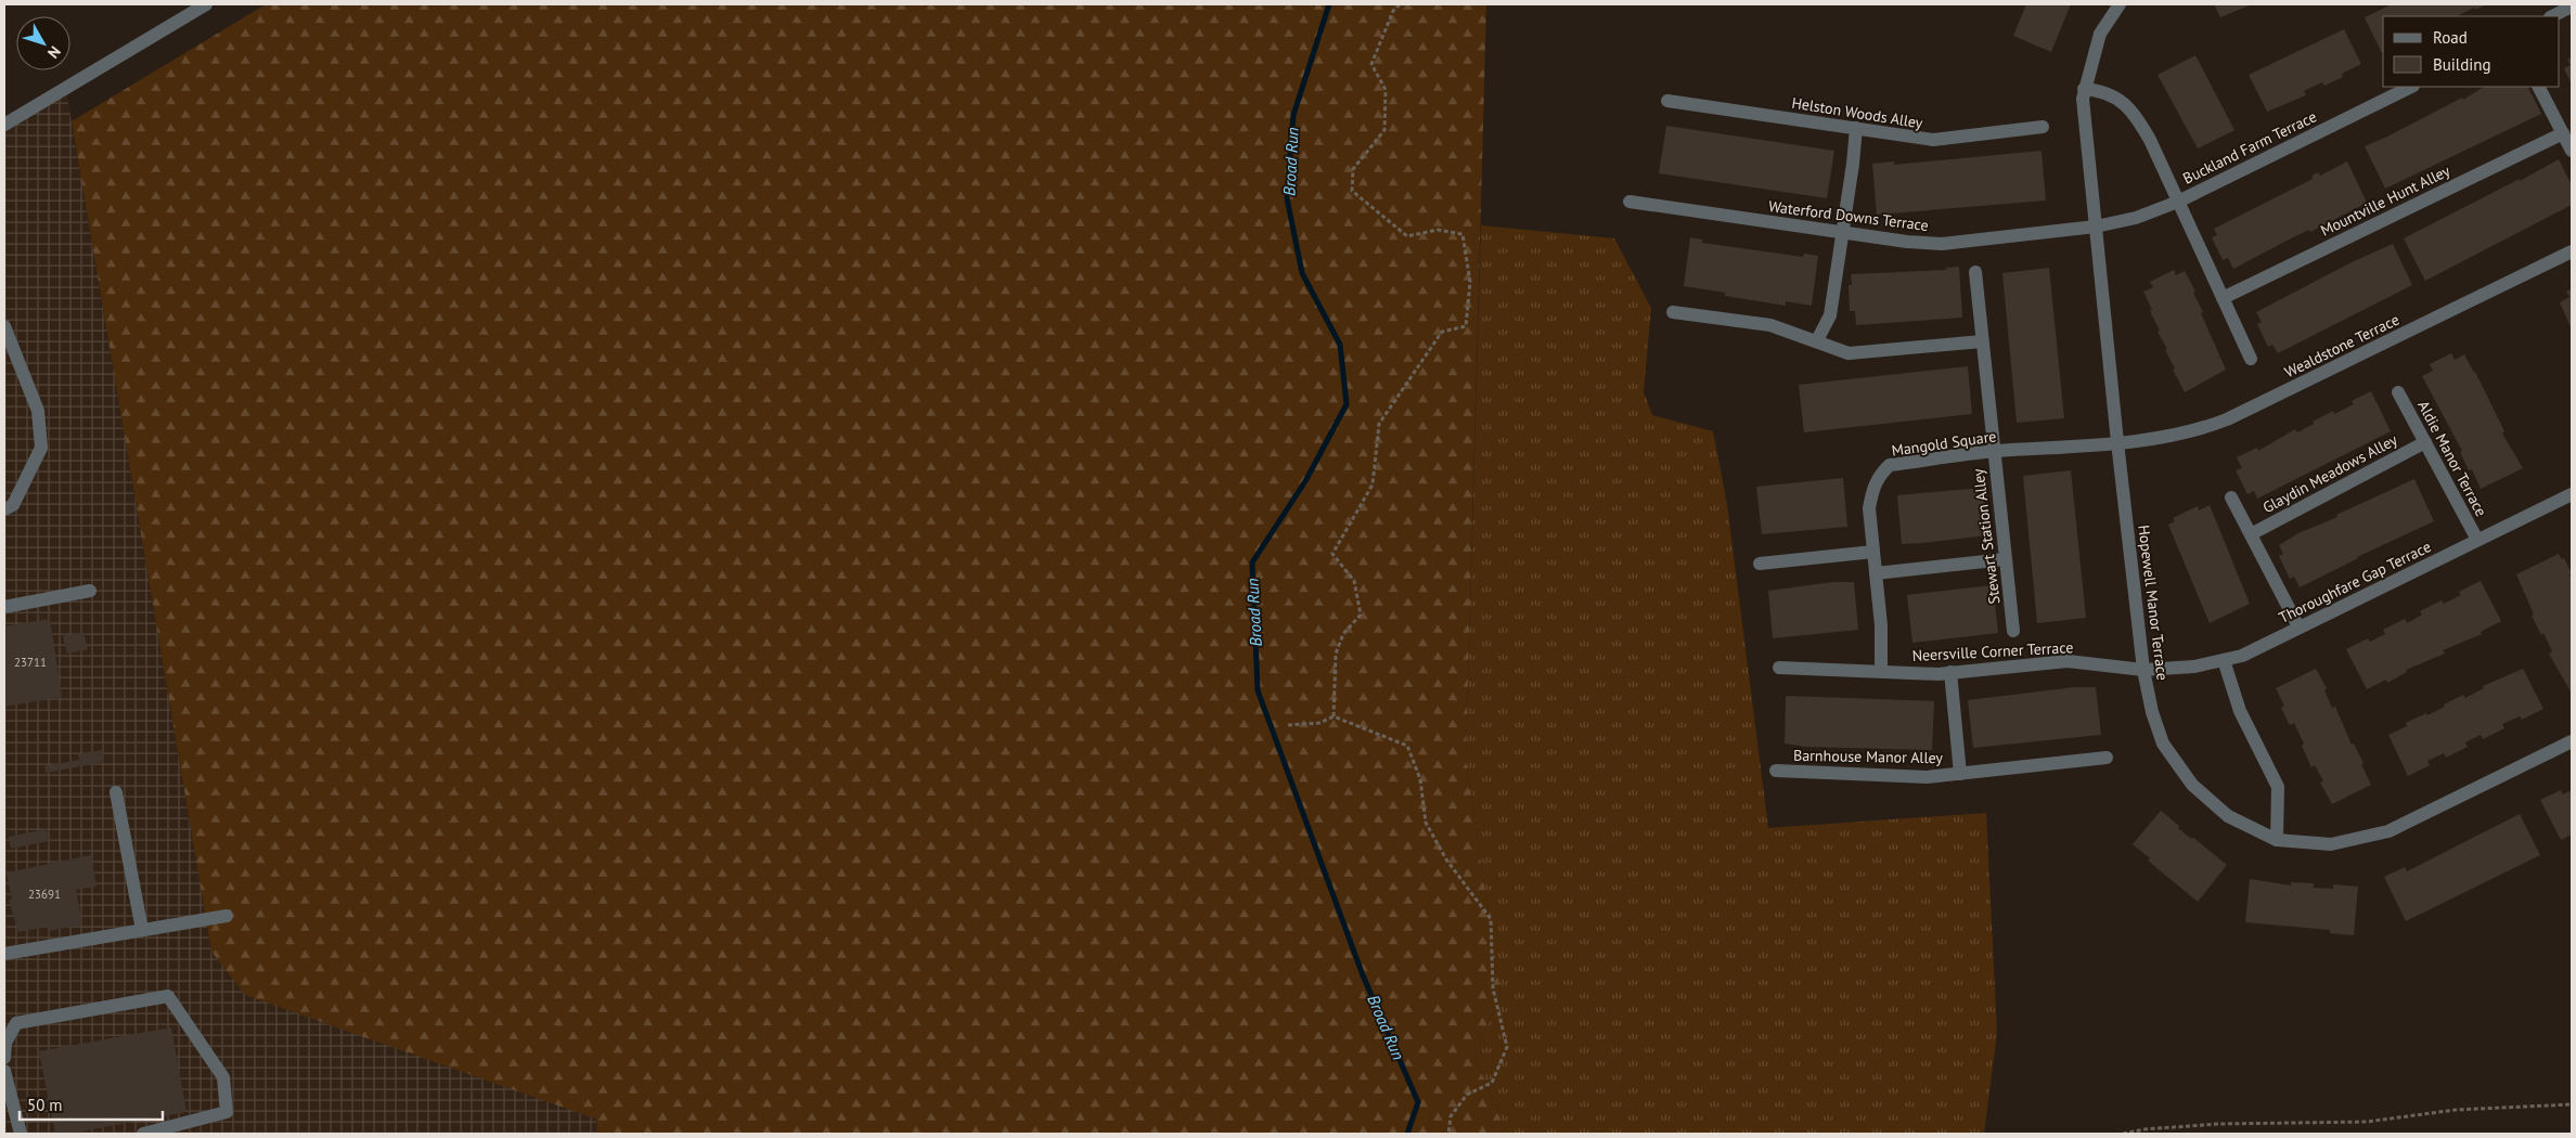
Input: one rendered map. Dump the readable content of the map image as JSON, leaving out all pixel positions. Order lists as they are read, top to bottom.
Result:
{
  "streets": {
    "street": [
      "Helston Woods Alley",
      "Buckland Farm Terrace",
      "Mountville Hunt Alley",
      "Waterford Downs Terrace",
      "Wealdstone Terrace",
      "Mangold Square",
      "Aldie Manor Terrace",
      "Glaydin Meadows Alley",
      "Stewart Station Alley",
      "Thoroughfare Gap Terrace",
      "Hopewell Manor Terrace",
      "Neersville Corner Terrace",
      "Barnhouse Manor Alley"
    ]
  },
  "crossings": [
    ["Buckland Farm Terrace", "Waterford Downs Terrace"],
    ["Buckland Farm Terrace", "Hopewell Manor Terrace"],
    ["Waterford Downs Terrace", "Hopewell Manor Terrace"],
    ["Wealdstone Terrace", "Mangold Square"],
    ["Wealdstone Terrace", "Hopewell Manor Terrace"],
    ["Mangold Square", "Stewart Station Alley"],
    ["Mangold Square", "Hopewell Manor Terrace"],
    ["Mangold Square", "Neersville Corner Terrace"],
    ["Aldie Manor Terrace", "Glaydin Meadows Alley"],
    ["Aldie Manor Terrace", "Thoroughfare Gap Terrace"],
    ["Thoroughfare Gap Terrace", "Hopewell Manor Terrace"],
    ["Thoroughfare Gap Terrace", "Neersville Corner Terrace"],
    ["Hopewell Manor Terrace", "Neersville Corner Terrace"],
    ["Neersville Corner Terrace", "Barnhouse Manor Alley"]
  ],
  "water": ["Broad Run"],
  "house_numbers": ["23711", "23691"],
  "legend": ["Road", "Building"],
  "scale_bar": "50 m",
  "north": "bottom right"
}
